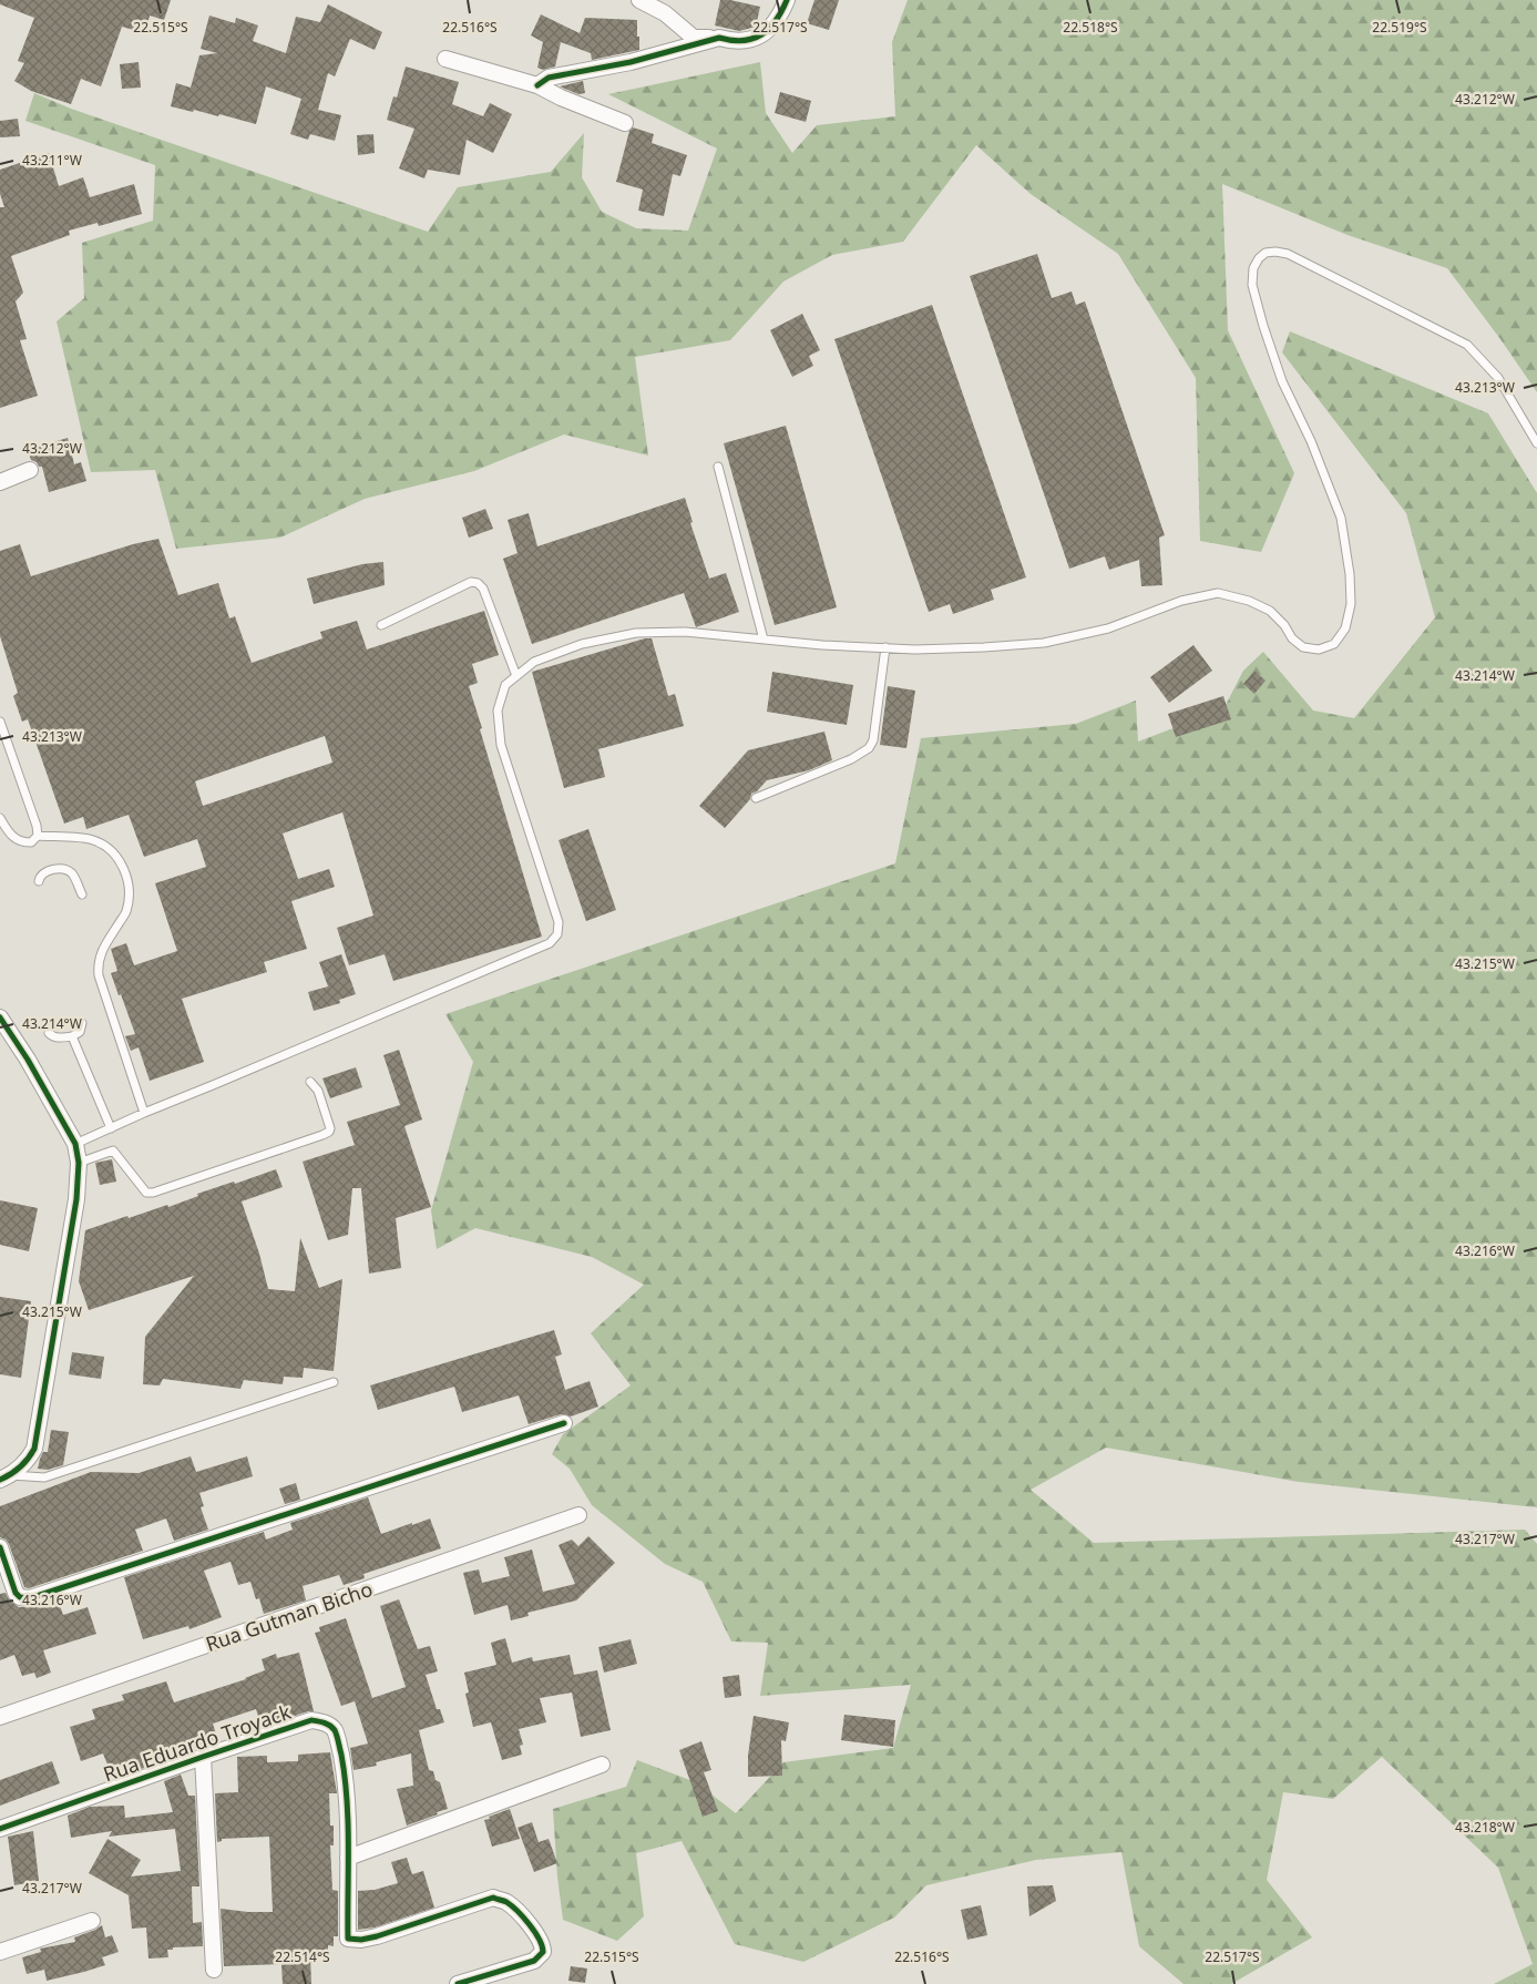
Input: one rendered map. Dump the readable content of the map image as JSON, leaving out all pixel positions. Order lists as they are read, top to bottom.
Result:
{
  "streets": {
    "street": ["Rua Gutman Bicho", "Rua Eduardo Troyack"]
  },
  "coordinates": [
    "22.515°S",
    "22.516°S",
    "22.517°S",
    "22.518°S",
    "22.519°S",
    "43.212°W",
    "43.211°W",
    "43.213°W",
    "43.214°W",
    "43.215°W",
    "43.216°W",
    "43.217°W",
    "43.218°W",
    "22.514°S"
  ]
}
